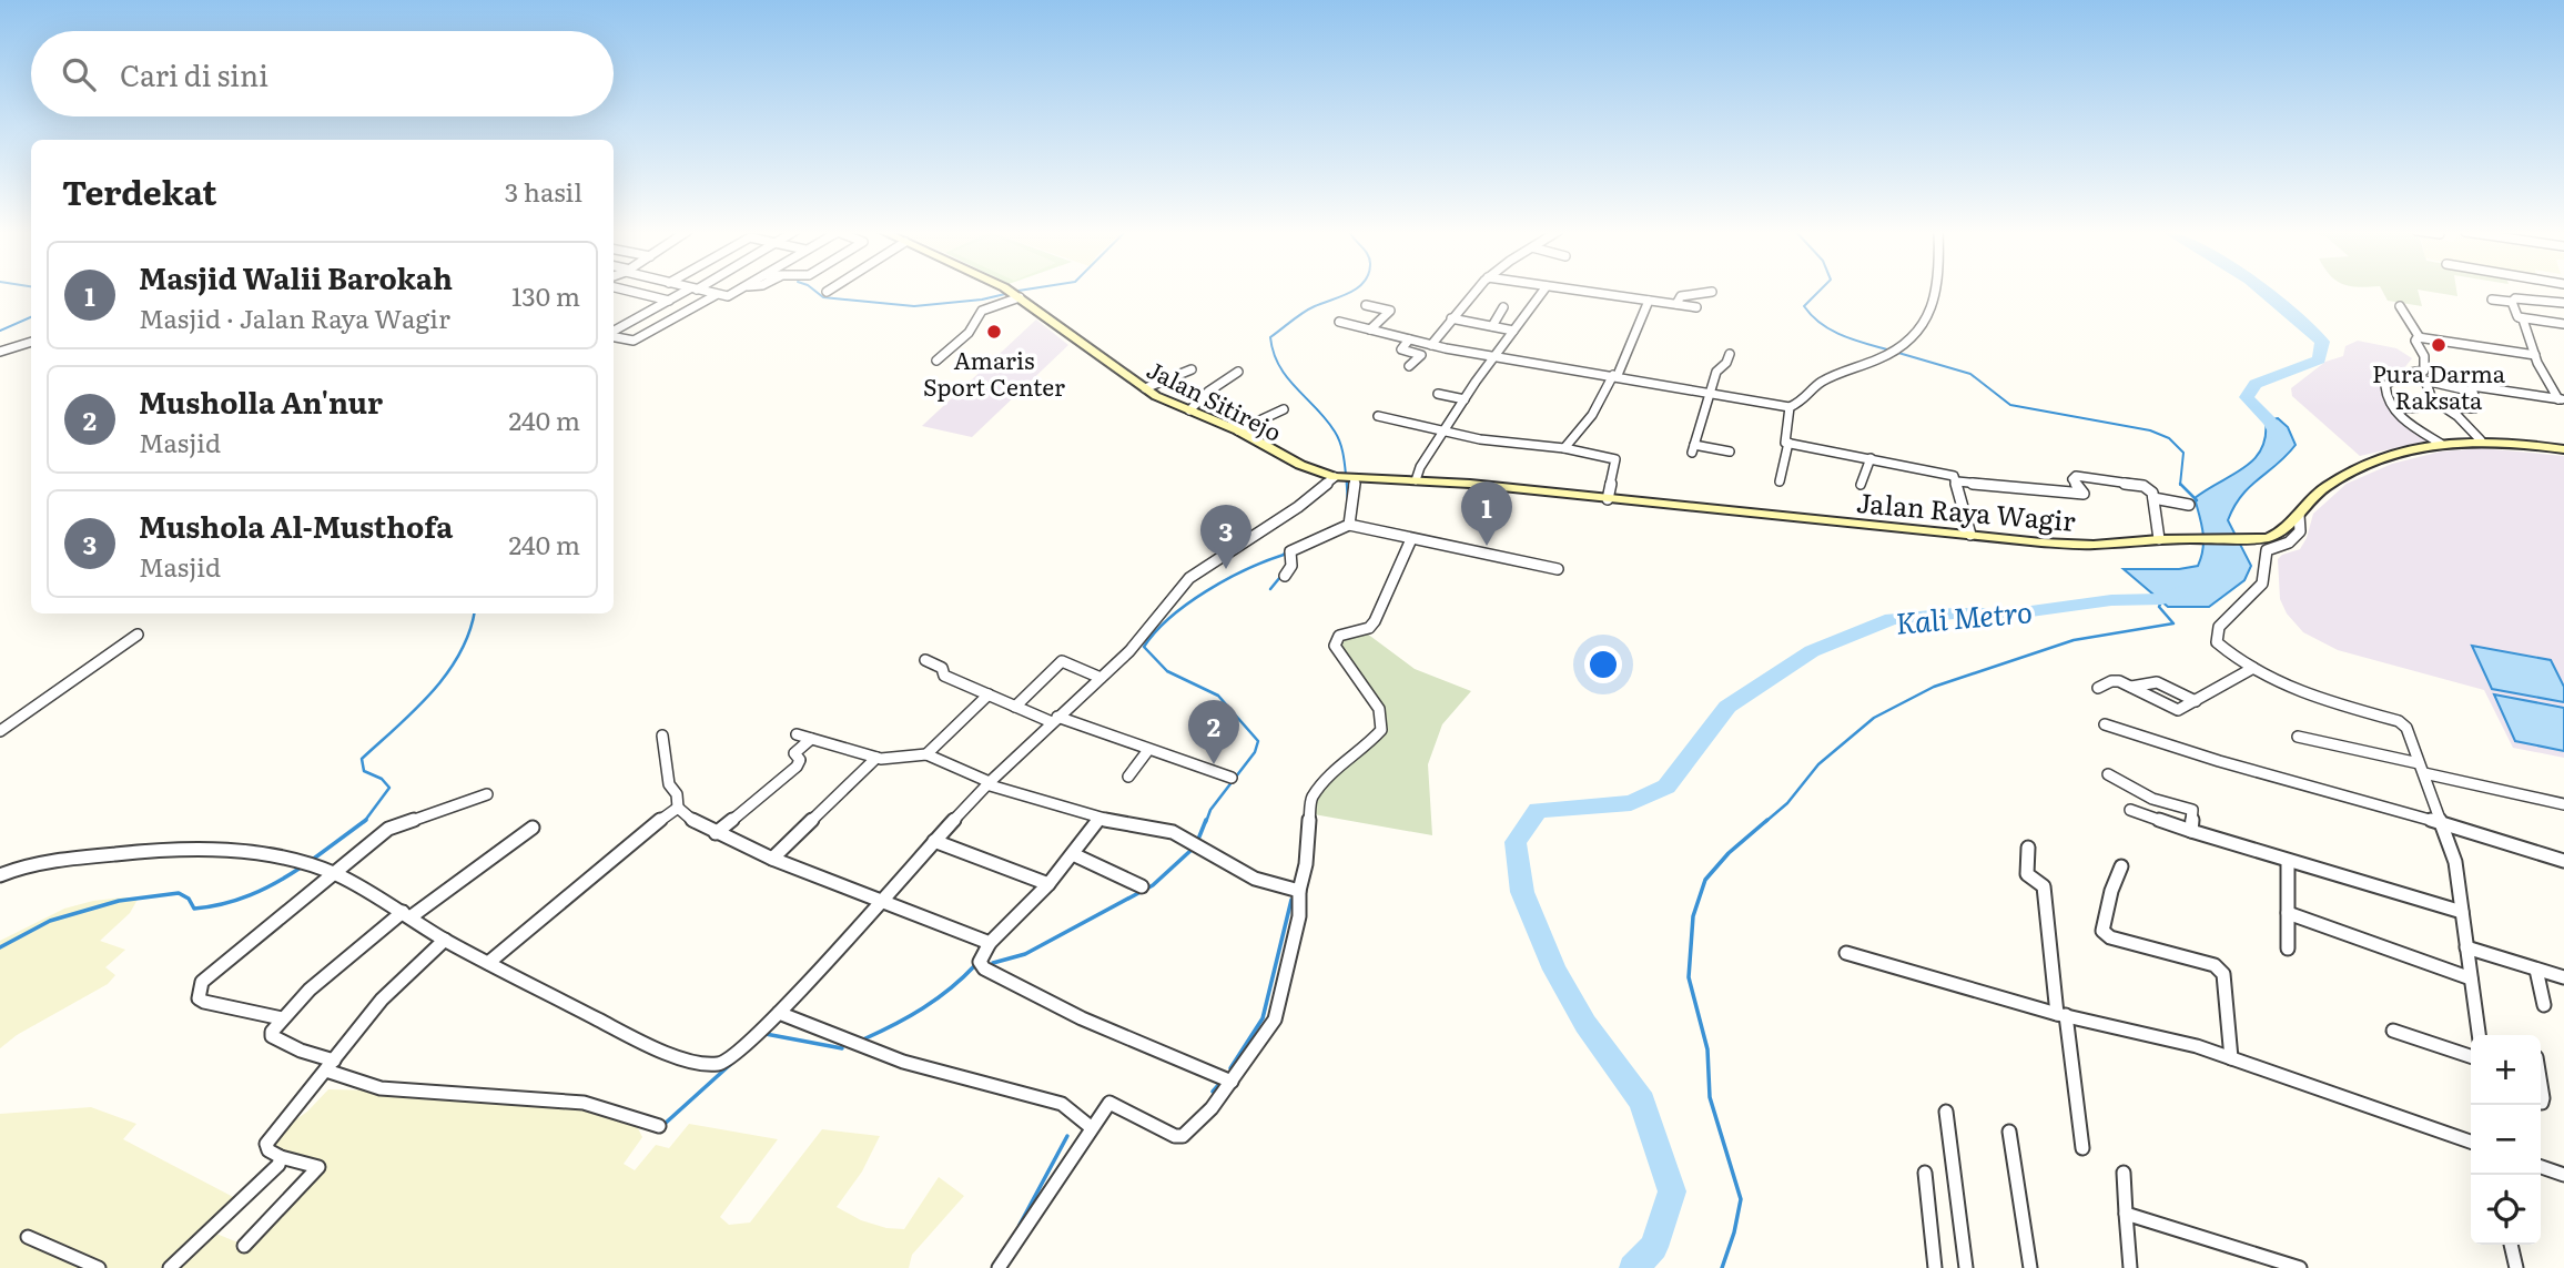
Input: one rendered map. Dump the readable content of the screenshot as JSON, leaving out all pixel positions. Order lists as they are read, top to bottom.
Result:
{
  "streets": {
    "main road": ["Jalan Sitirejo", "Jalan Raya Wagir"]
  },
  "crossings": [
    ["Jalan Sitirejo", "Jalan Raya Wagir"]
  ],
  "water": ["Kali Metro"],
  "places": ["Amaris Sport Center", "Pura Darma Raksata"],
  "page": {
    "search": "Cari di sini",
    "heading": ["Terdekat", "3 hasil"],
    "list": [
      {
        "mark": "1",
        "name": "Masjid Walii Barokah",
        "note": "Masjid · Jalan Raya Wagir",
        "value": "130 m"
      },
      {
        "mark": "2",
        "name": "Musholla An'nur",
        "note": "Masjid",
        "value": "240 m"
      },
      {
        "mark": "3",
        "name": "Mushola Al-Musthofa",
        "note": "Masjid",
        "value": "240 m"
      }
    ],
    "pins": ["1", "3", "2"],
    "map_buttons": ["+", "−"]
  }
}
